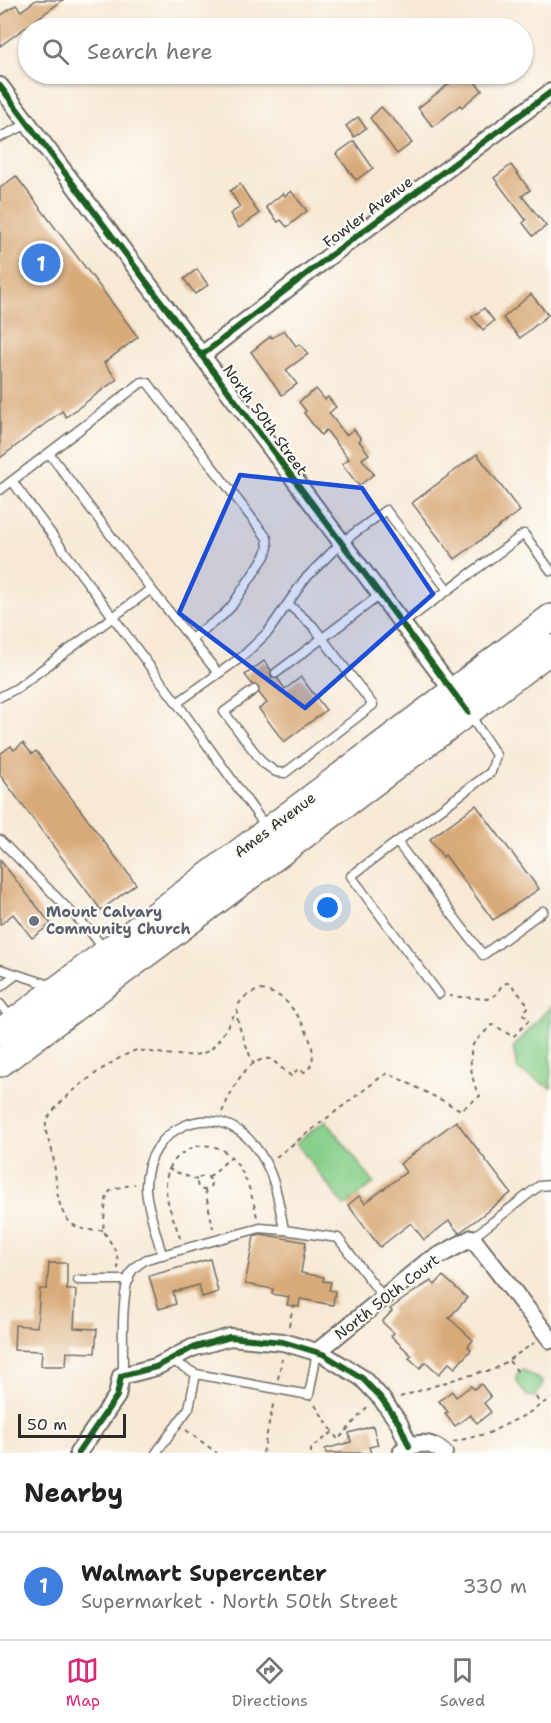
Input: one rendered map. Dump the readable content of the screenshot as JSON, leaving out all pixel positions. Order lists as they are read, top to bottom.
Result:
{
  "streets": {
    "main road": ["Ames Avenue"],
    "street": ["Fowler Avenue", "North 50th Street", "North 50th Court"]
  },
  "crossings": [
    ["Fowler Avenue", "North 50th Street"],
    ["North 50th Street", "Ames Avenue"]
  ],
  "places": ["Mount Calvary Community Church"],
  "scale_bar": "50 m",
  "page": {
    "search": "Search here",
    "pins": "1",
    "scale": "50 m",
    "heading": "Nearby",
    "list": [
      {
        "mark": "1",
        "name": "Walmart Supercenter",
        "note": "Supermarket · North 50th Street",
        "value": "330 m"
      }
    ],
    "nav": ["Map", "Directions", "Saved"]
  }
}
